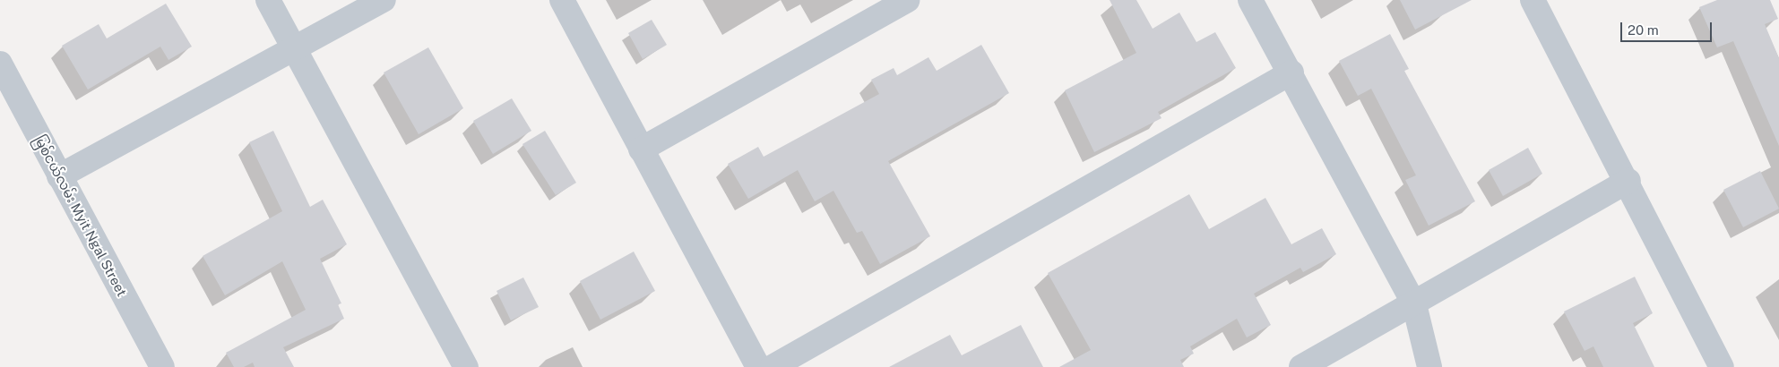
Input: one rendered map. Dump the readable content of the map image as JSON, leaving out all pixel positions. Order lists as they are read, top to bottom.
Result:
{
  "streets": {
    "street": ["မြစ်ငယ်လမ်း Myit Ngal Street"]
  },
  "scale_bar": "20 m"
}
